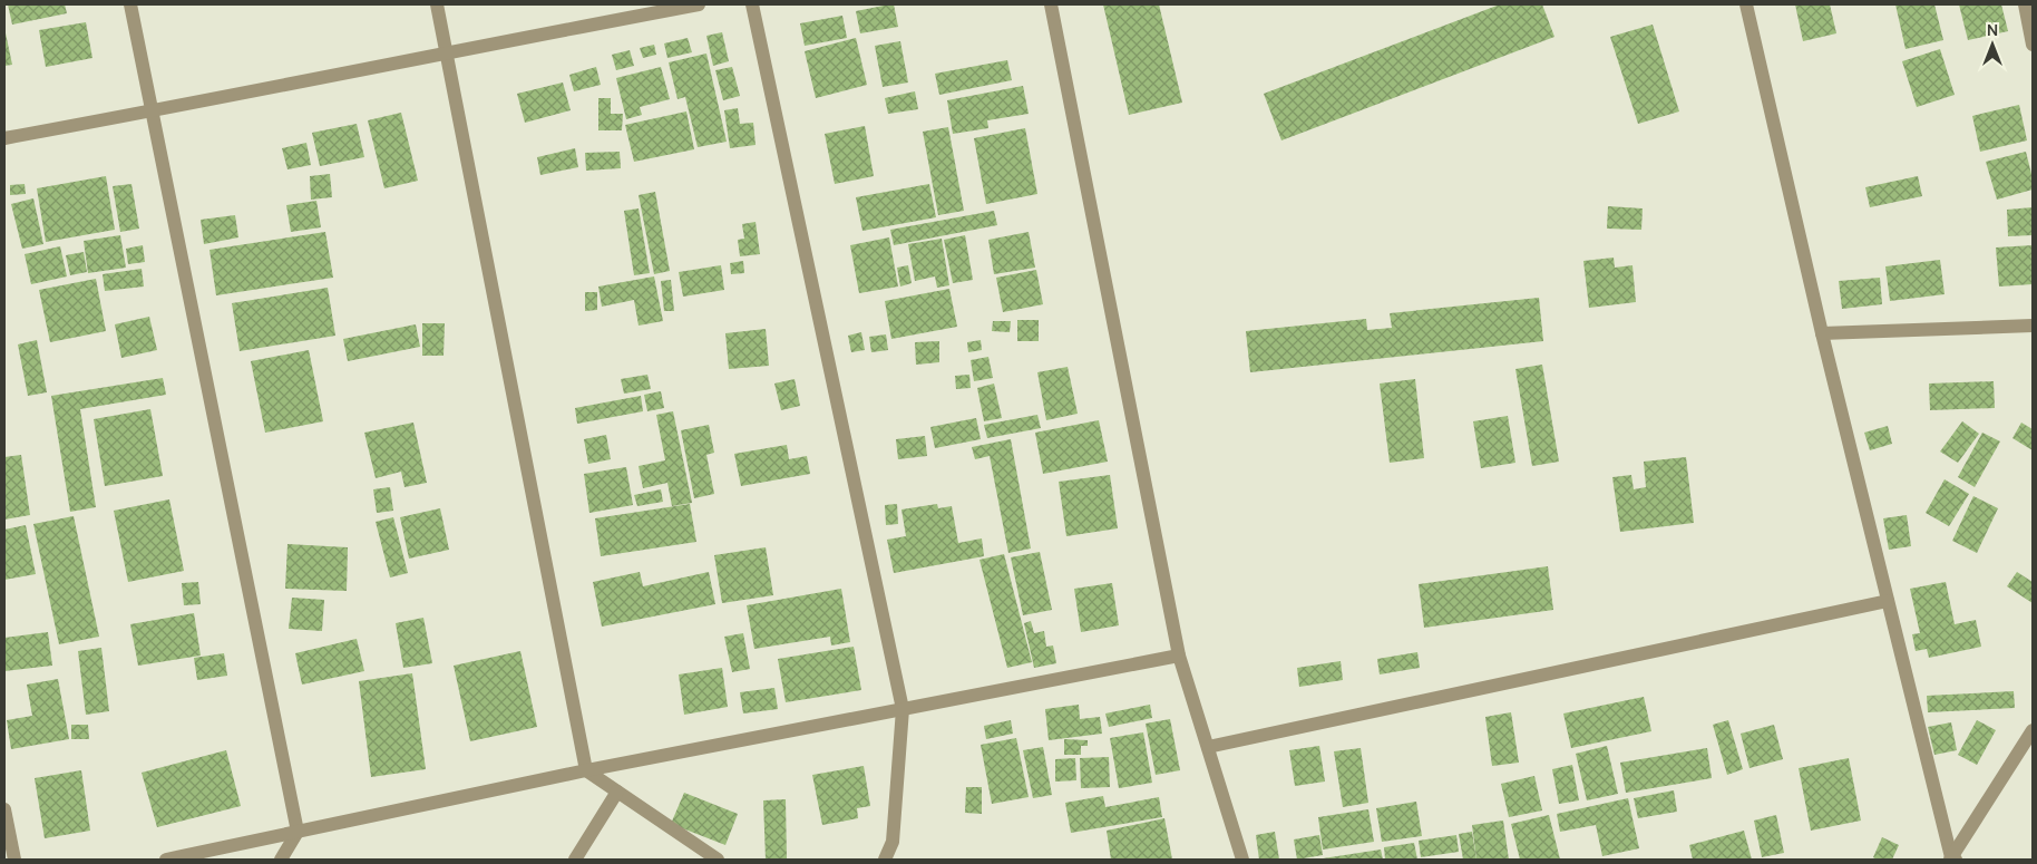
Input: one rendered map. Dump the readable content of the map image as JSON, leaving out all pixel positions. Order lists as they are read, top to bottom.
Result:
{
  "north": "top"
}
